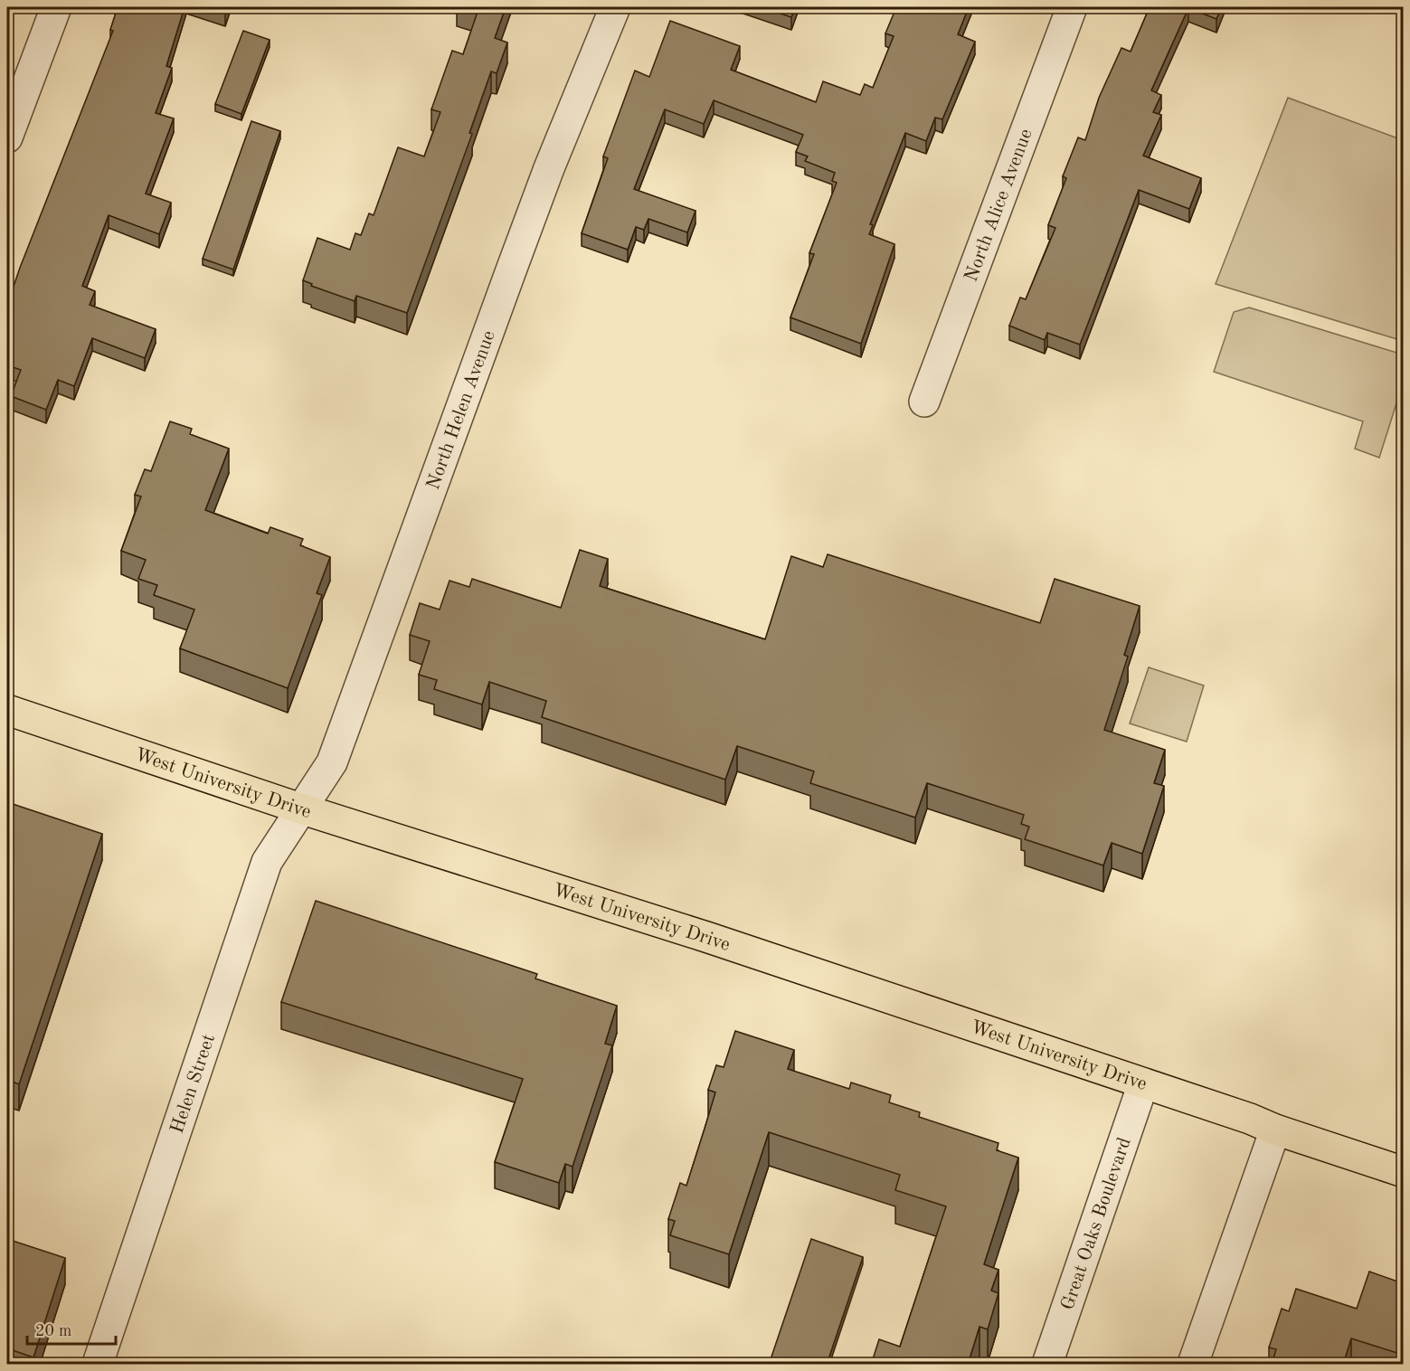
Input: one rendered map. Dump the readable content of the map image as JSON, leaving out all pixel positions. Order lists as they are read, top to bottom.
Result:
{
  "streets": {
    "main road": ["West University Drive"],
    "street": [
      "North Alice Avenue",
      "North Helen Avenue",
      "Helen Street",
      "Great Oaks Boulevard"
    ]
  },
  "crossings": [
    ["North Helen Avenue", "West University Drive"],
    ["North Helen Avenue", "Helen Street"],
    ["West University Drive", "Helen Street"],
    ["West University Drive", "Great Oaks Boulevard"]
  ],
  "scale_bar": "20 m"
}
